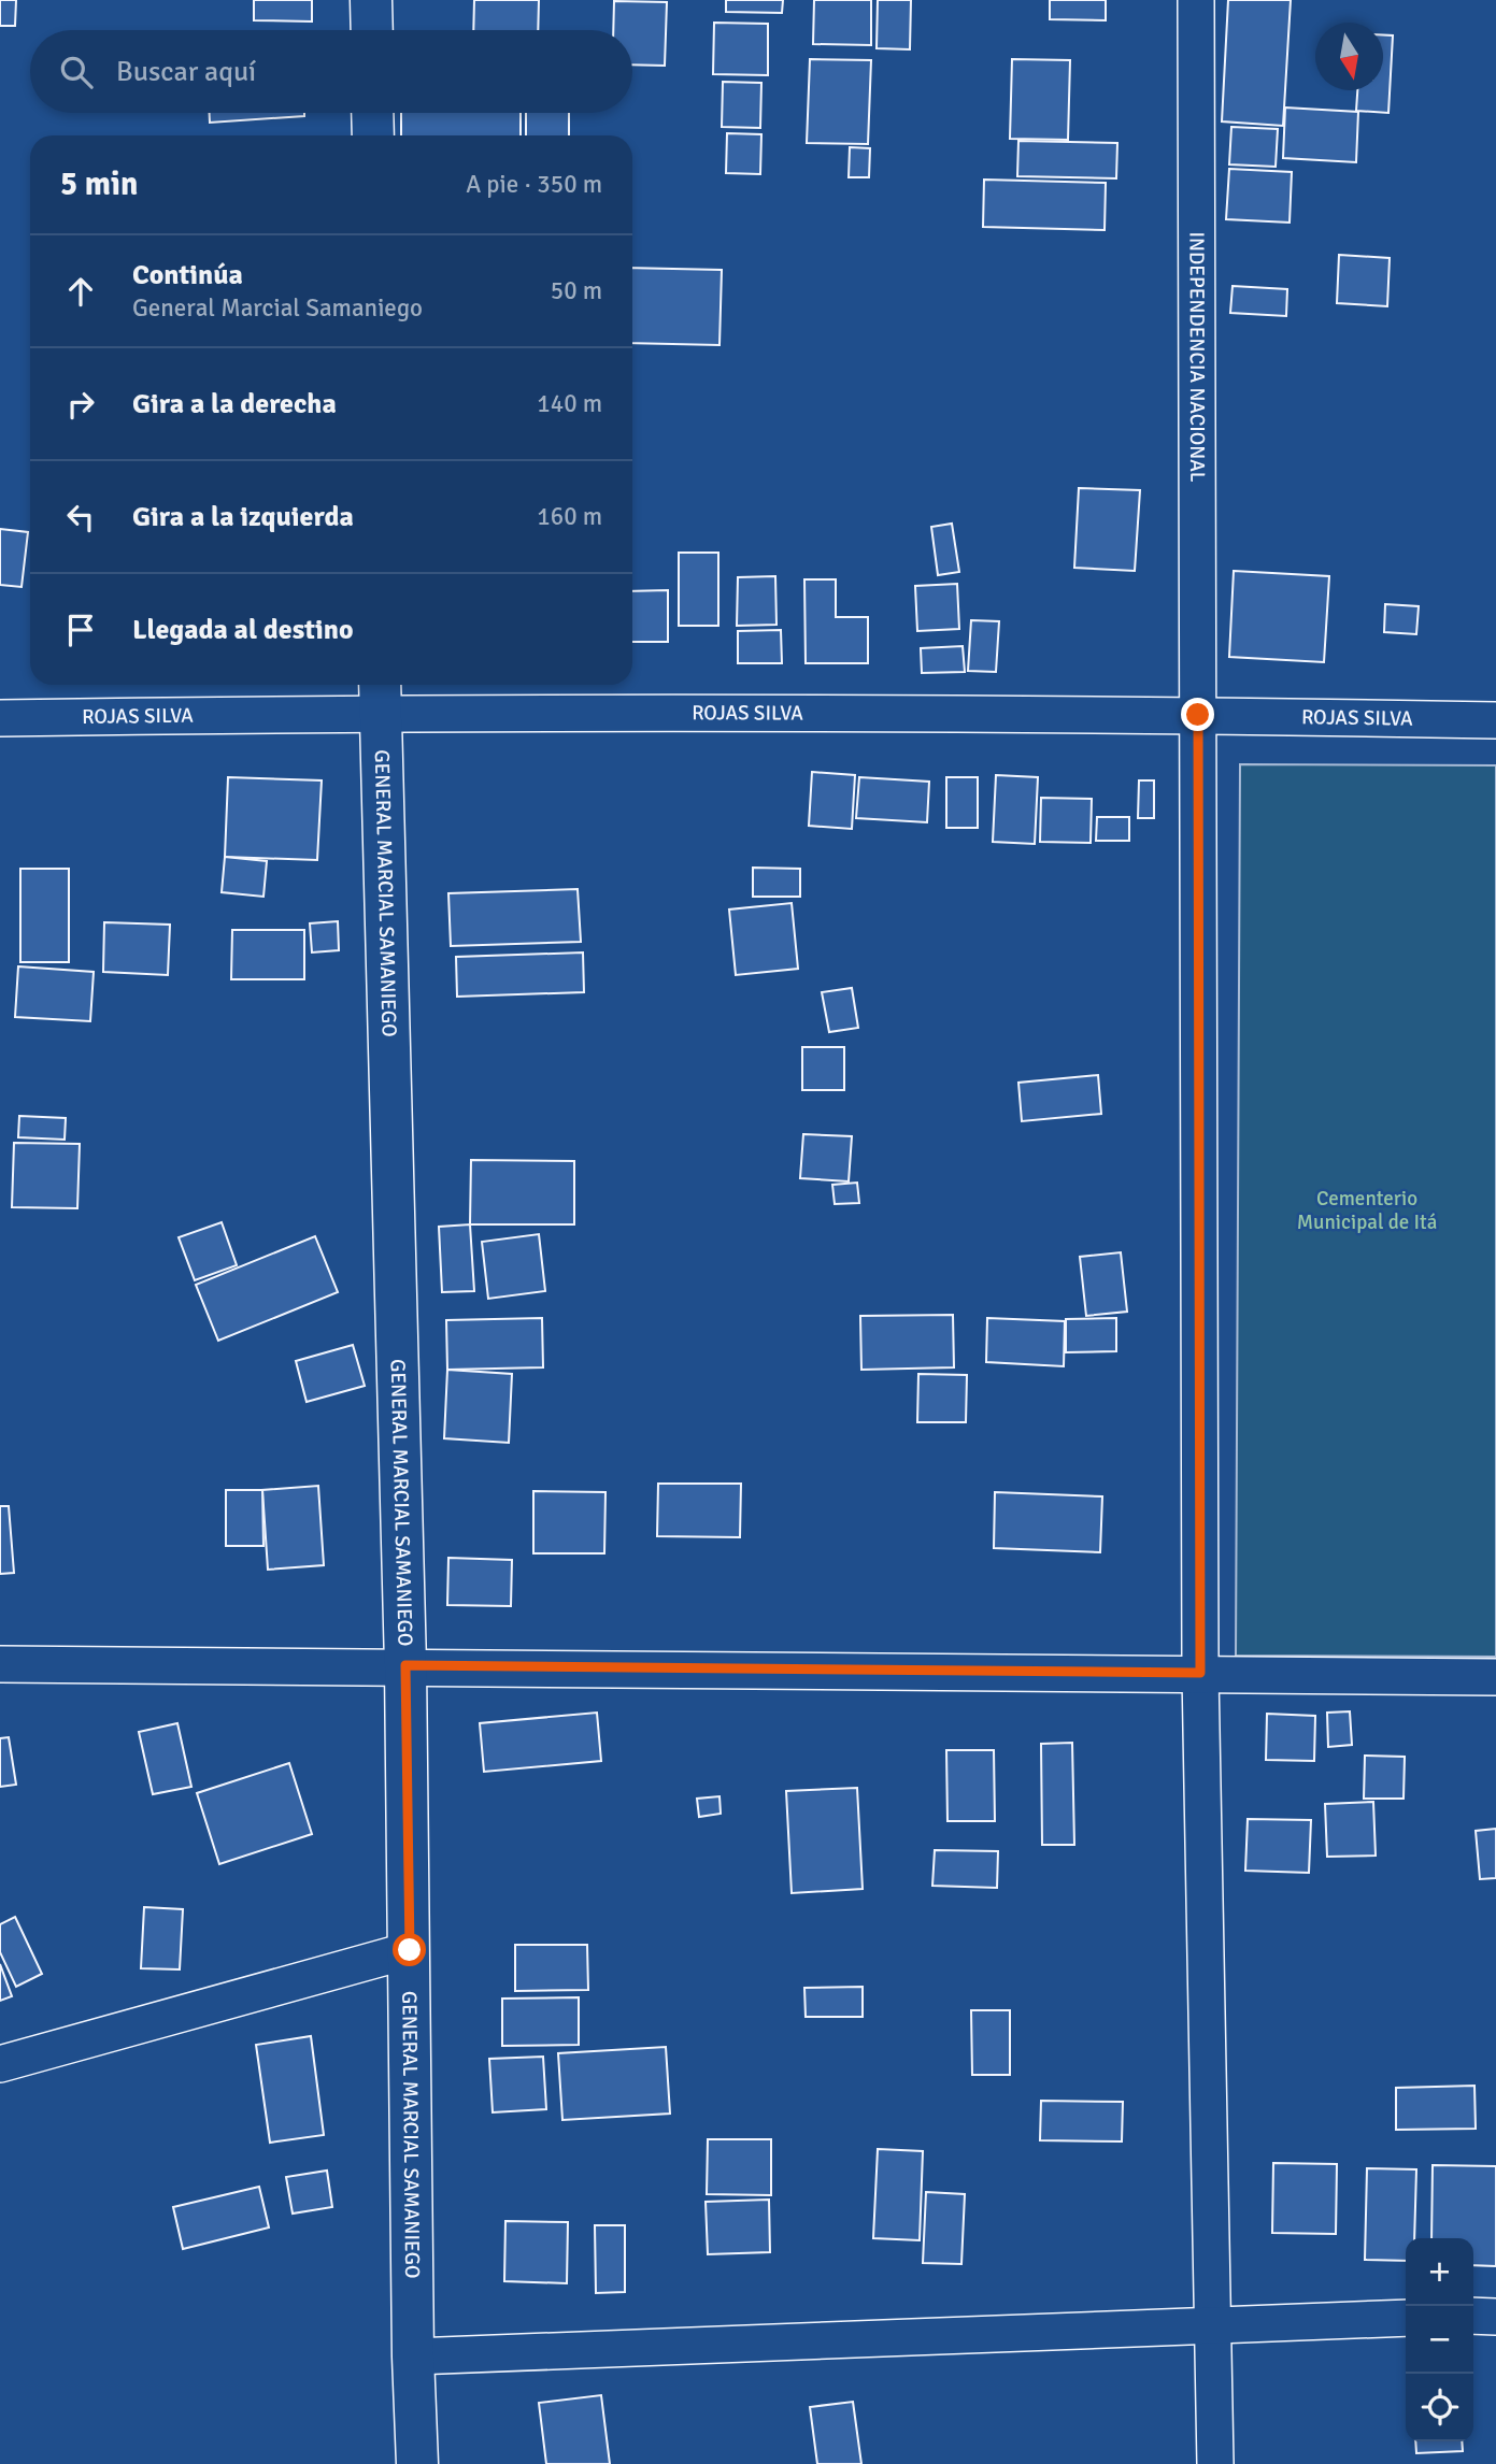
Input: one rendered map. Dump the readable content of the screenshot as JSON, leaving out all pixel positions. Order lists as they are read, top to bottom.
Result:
{
  "streets": {
    "main road": ["GENERAL MARCIAL SAMANIEGO"],
    "street": ["INDEPENDENCIA NACIONAL", "ROJAS SILVA"]
  },
  "crossings": [
    ["INDEPENDENCIA NACIONAL", "ROJAS SILVA"],
    ["ROJAS SILVA", "GENERAL MARCIAL SAMANIEGO"]
  ],
  "parks": ["Cementerio Municipal de Itá"],
  "north": "bottom",
  "page": {
    "search": "Buscar aquí",
    "heading": ["5 min", "A pie · 350 m"],
    "list": [
      ["Continúa", "General Marcial Samaniego", "50 m"],
      ["Gira a la derecha", "140 m"],
      ["Gira a la izquierda", "160 m"],
      "Llegada al destino"
    ],
    "map_buttons": ["+", "−"]
  }
}
